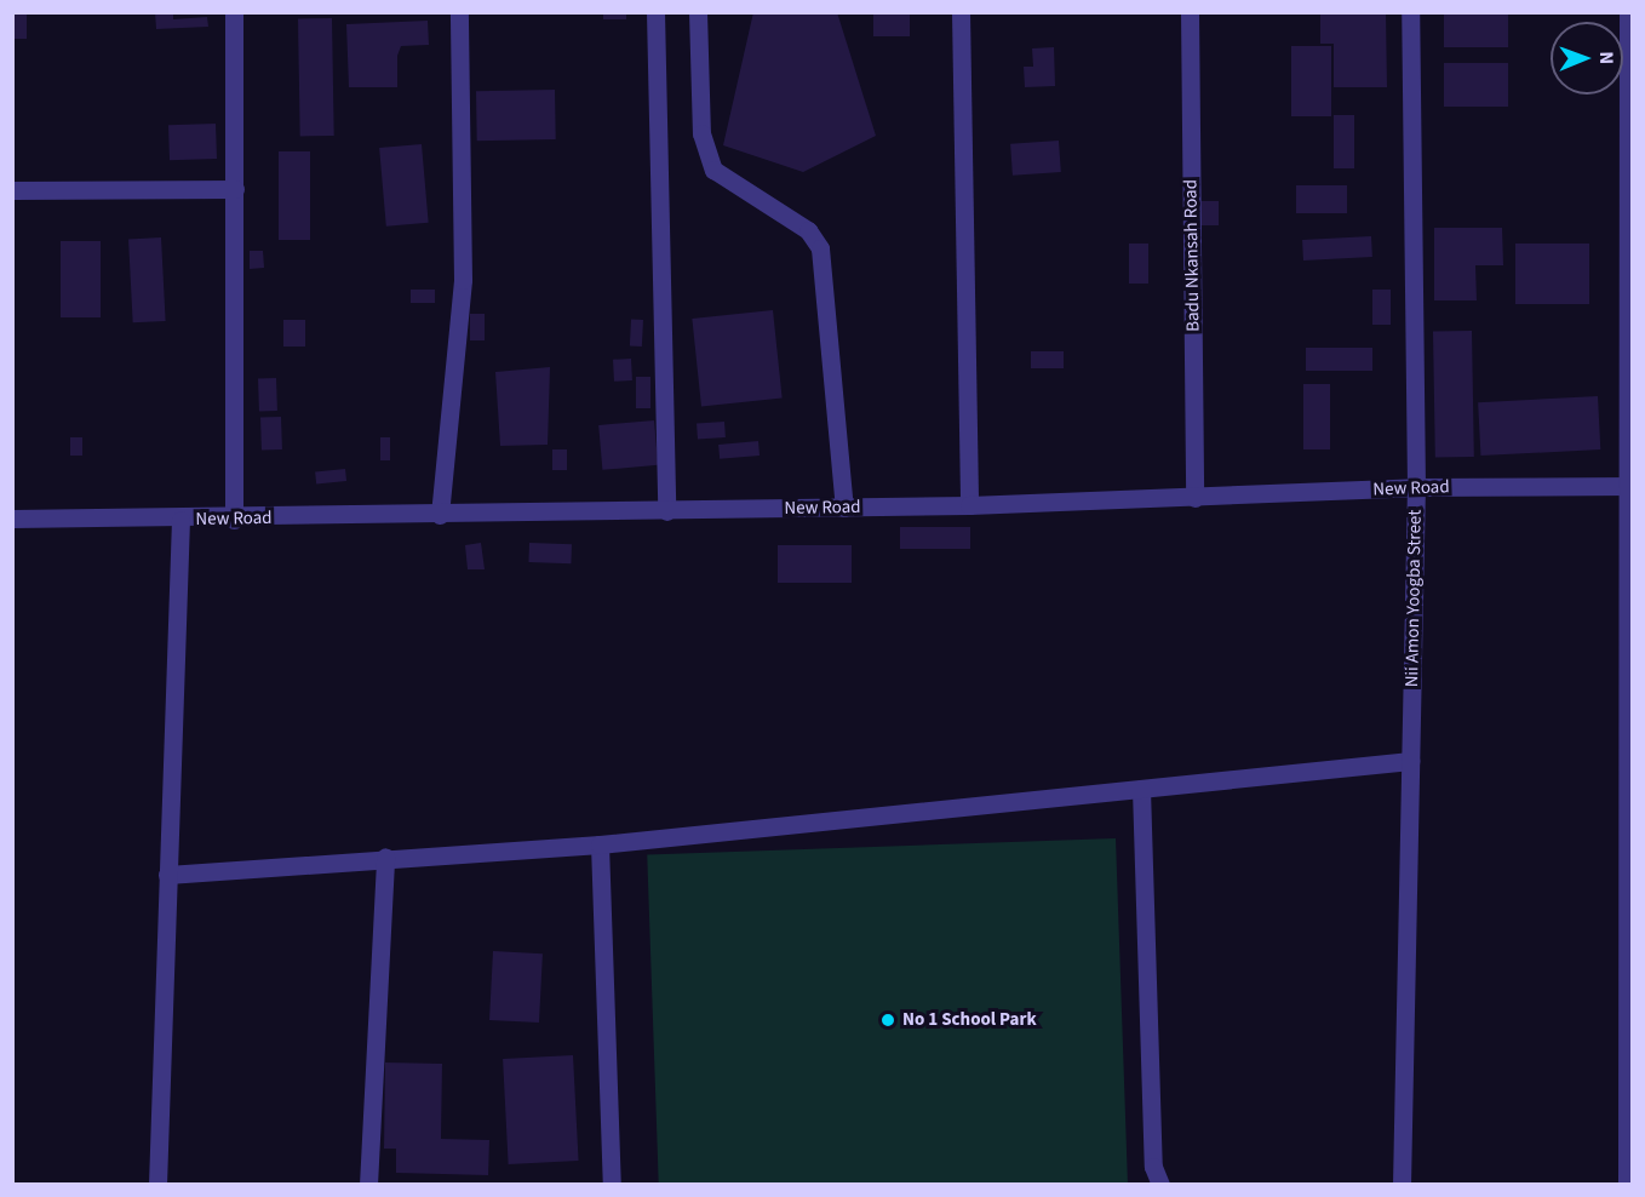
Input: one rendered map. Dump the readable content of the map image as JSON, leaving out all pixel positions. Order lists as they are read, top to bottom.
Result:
{
  "streets": {
    "street": ["Badu Nkansah Road", "New Road", "Nii Amon Yoogba Street"]
  },
  "crossings": [
    ["Badu Nkansah Road", "New Road"],
    ["New Road", "Nii Amon Yoogba Street"]
  ],
  "places": ["No 1 School Park"],
  "north": "right"
}
